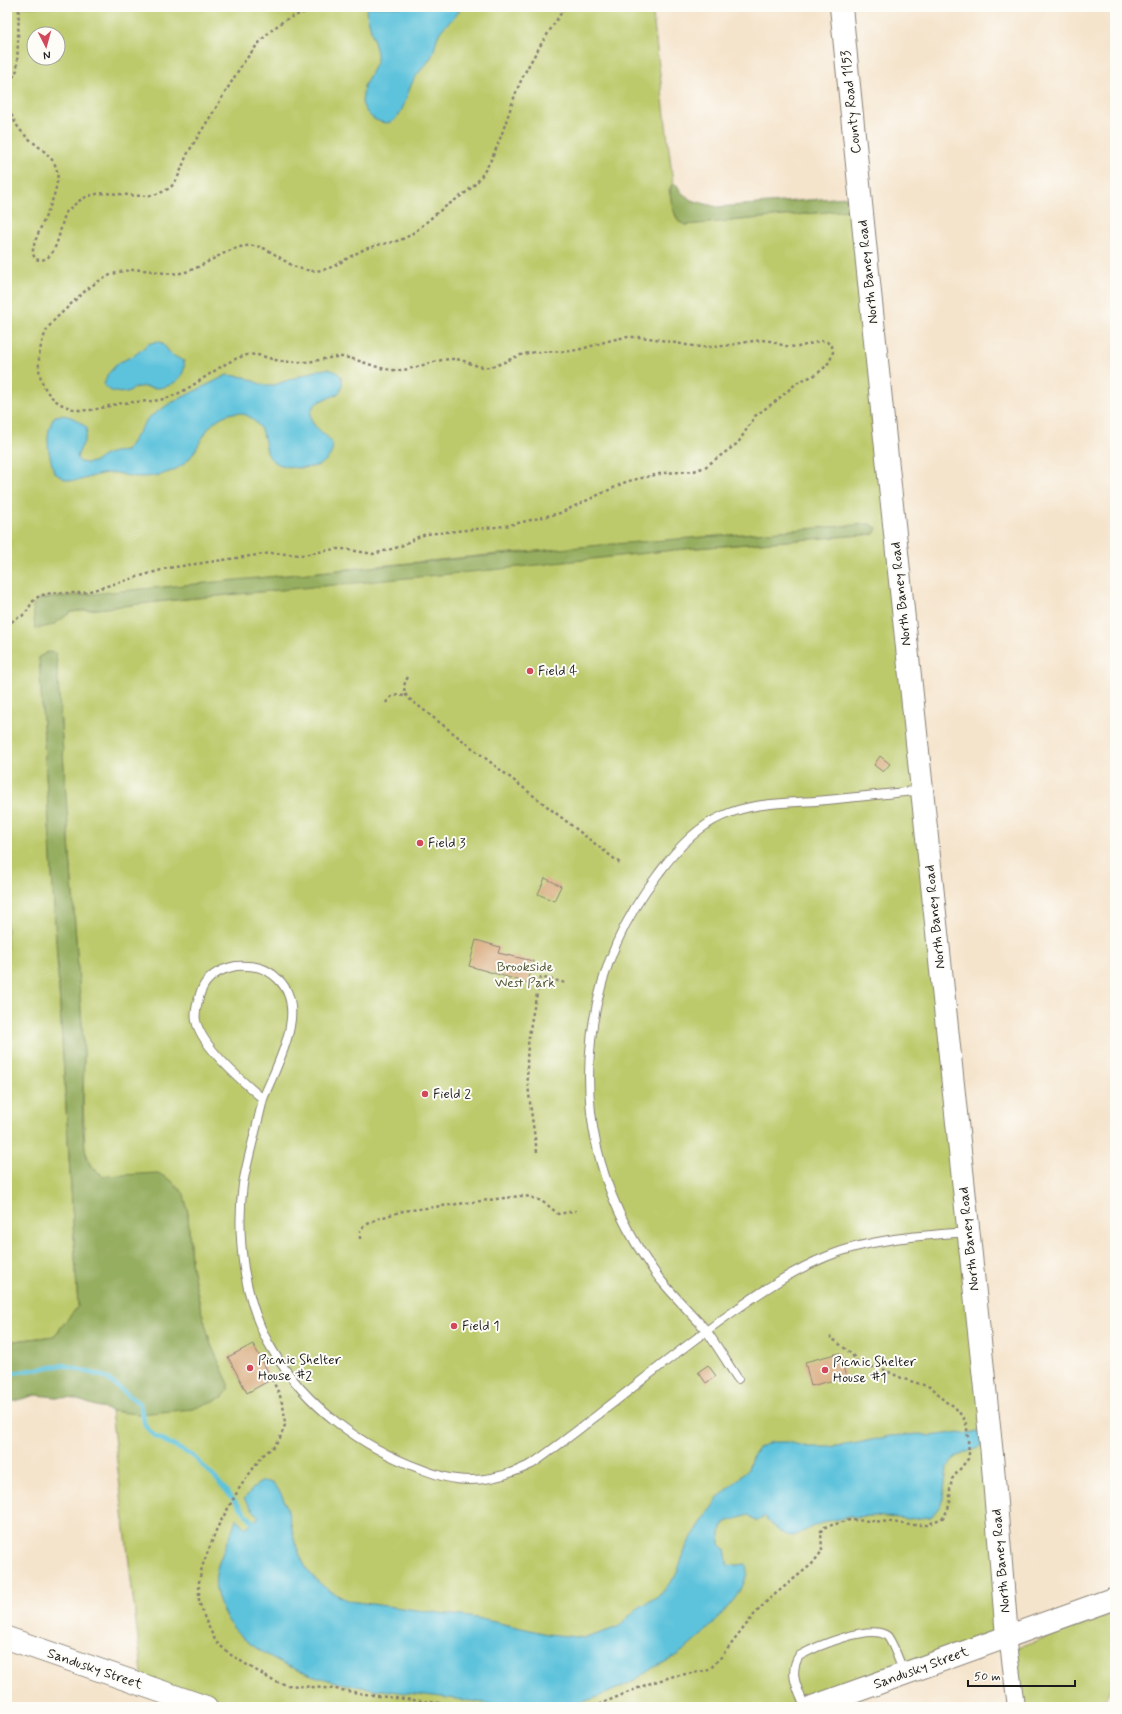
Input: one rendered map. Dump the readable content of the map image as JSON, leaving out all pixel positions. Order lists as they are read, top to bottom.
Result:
{
  "streets": {
    "street": ["County Road 1153", "North Baney Road", "Sandusky Street"]
  },
  "crossings": [
    ["County Road 1153", "North Baney Road"],
    ["North Baney Road", "Sandusky Street"]
  ],
  "parks": ["Brookside West Park"],
  "places": [
    "Field 4",
    "Field 3",
    "Field 2",
    "Field 1",
    "Picnic Shelter House #2",
    "Picnic Shelter House #1"
  ],
  "scale_bar": "50 m",
  "north": "bottom"
}
